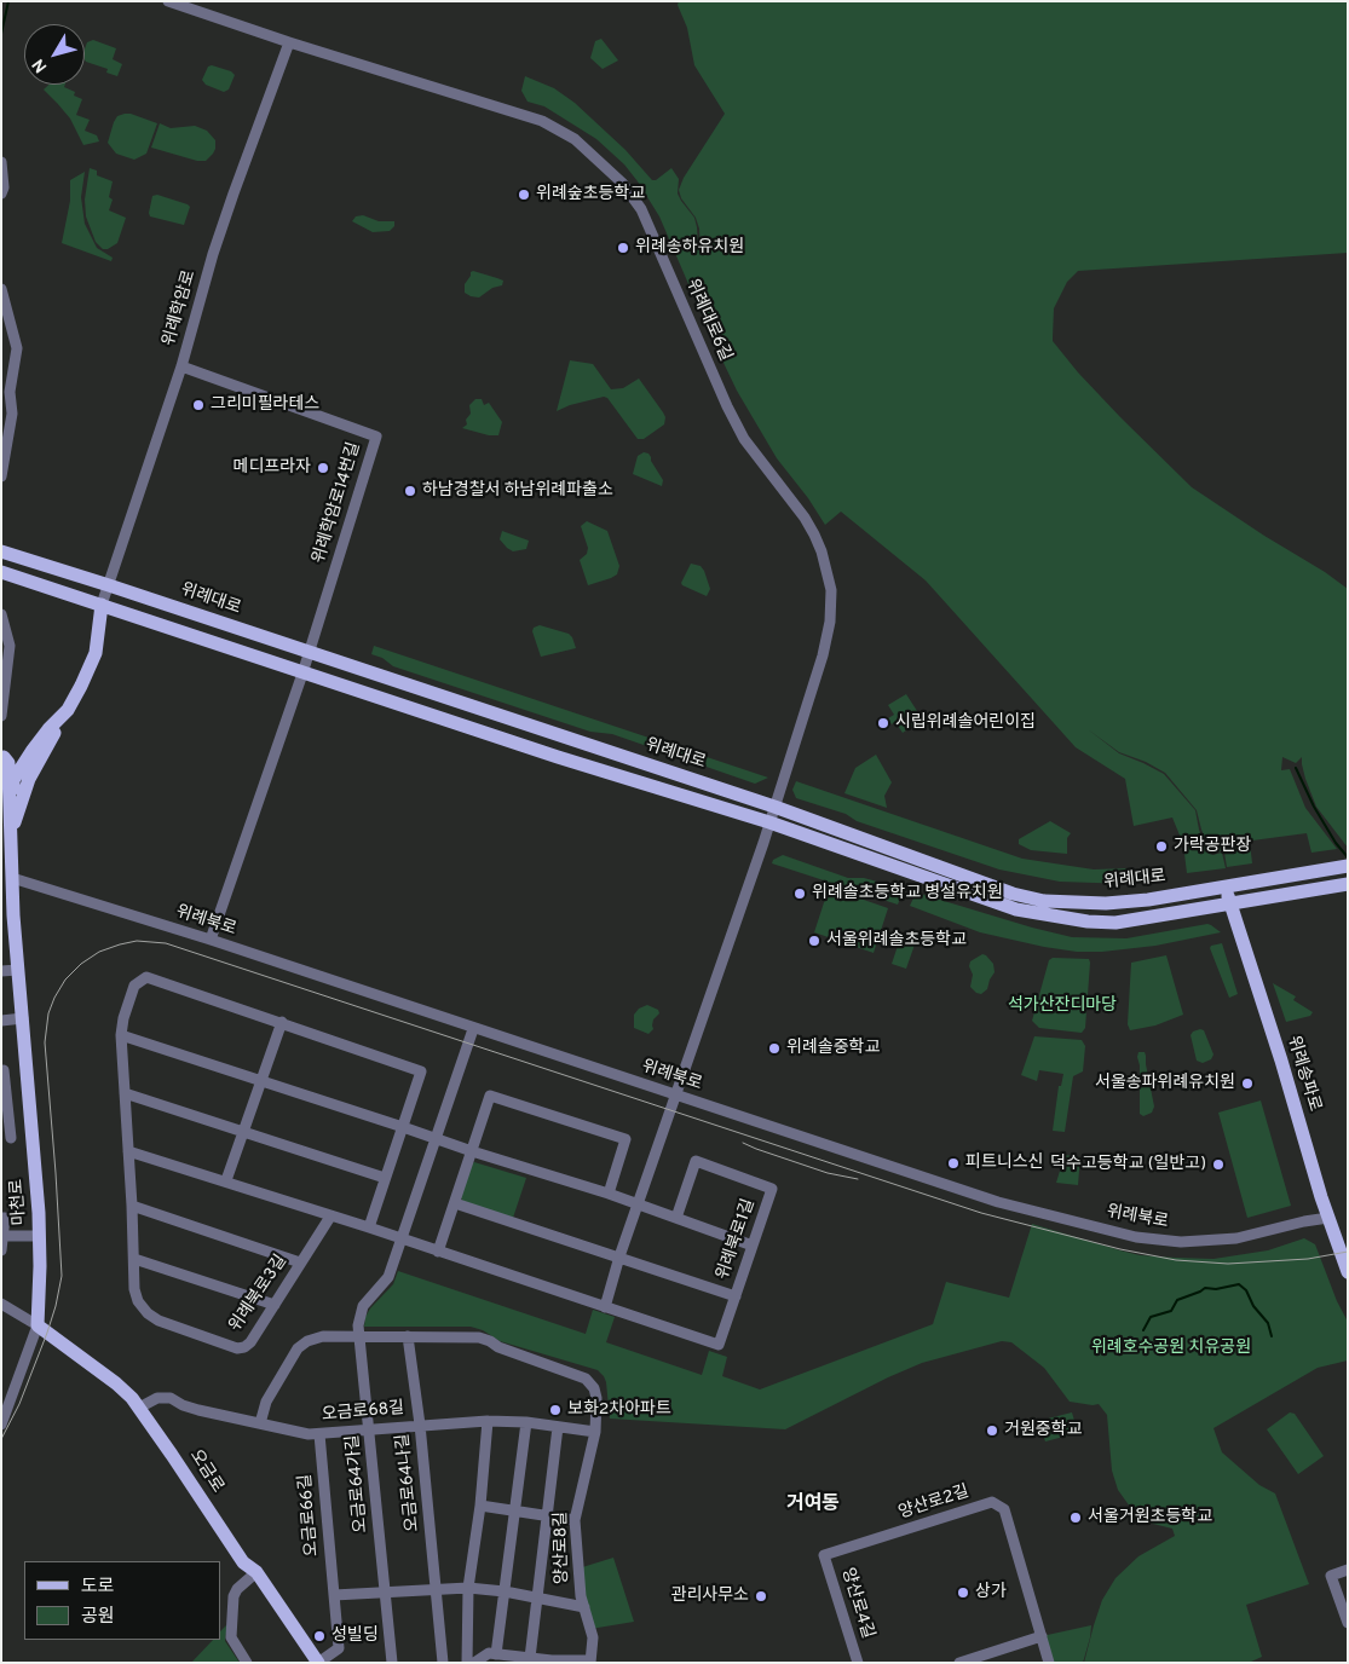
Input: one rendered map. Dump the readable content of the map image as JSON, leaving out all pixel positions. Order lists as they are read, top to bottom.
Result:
{
  "streets": {
    "main road": [
      "위례대로",
      "위례송파로",
      "마천로",
      "오금로"
    ],
    "street": [
      "위례학암로",
      "위례대로6길",
      "위례학암로14번길",
      "위례북로",
      "위례북로1길",
      "위례북로3길",
      "오금로68길",
      "오금로64나길",
      "오금로64가길",
      "양산로2길",
      "오금로66길",
      "양산로8길",
      "양산로4길"
    ]
  },
  "crossings": [
    ["위례학암로", "위례대로6길"],
    ["위례학암로", "위례학암로14번길"],
    ["위례학암로", "위례대로"],
    ["위례대로6길", "위례대로"],
    ["위례대로6길", "위례북로"],
    ["위례학암로14번길", "위례대로"],
    ["위례학암로14번길", "위례북로"],
    ["위례대로", "위례송파로"],
    ["위례북로", "위례송파로"],
    ["위례북로", "마천로"],
    ["마천로", "오금로"],
    ["위례북로1길", "오금로64가길"],
    ["오금로68길", "오금로"],
    ["오금로68길", "오금로64나길"],
    ["오금로68길", "오금로64가길"],
    ["오금로68길", "오금로66길"],
    ["오금로68길", "양산로8길"],
    ["오금로", "오금로66길"],
    ["오금로64나길", "양산로8길"],
    ["오금로64가길", "양산로8길"],
    ["양산로2길", "양산로4길"]
  ],
  "districts": ["거여동"],
  "parks": ["석가산잔디마당", "위례호수공원 치유공원"],
  "places": [
    "위례숲초등학교",
    "위례송하유치원",
    "그리미필라테스",
    "메디프라자",
    "하남경찰서 하남위례파출소",
    "시립위례솔어린이집",
    "가락공판장",
    "위례솔초등학교 병설유치원",
    "서울위례솔초등학교",
    "위례솔중학교",
    "서울송파위례유치원",
    "피트니스신",
    "덕수고등학교 (일반고)",
    "보화2차아파트",
    "거원중학교",
    "서울거원초등학교",
    "상가",
    "관리사무소",
    "성빌딩"
  ],
  "legend": ["도로", "공원"],
  "north": "bottom left"
}
